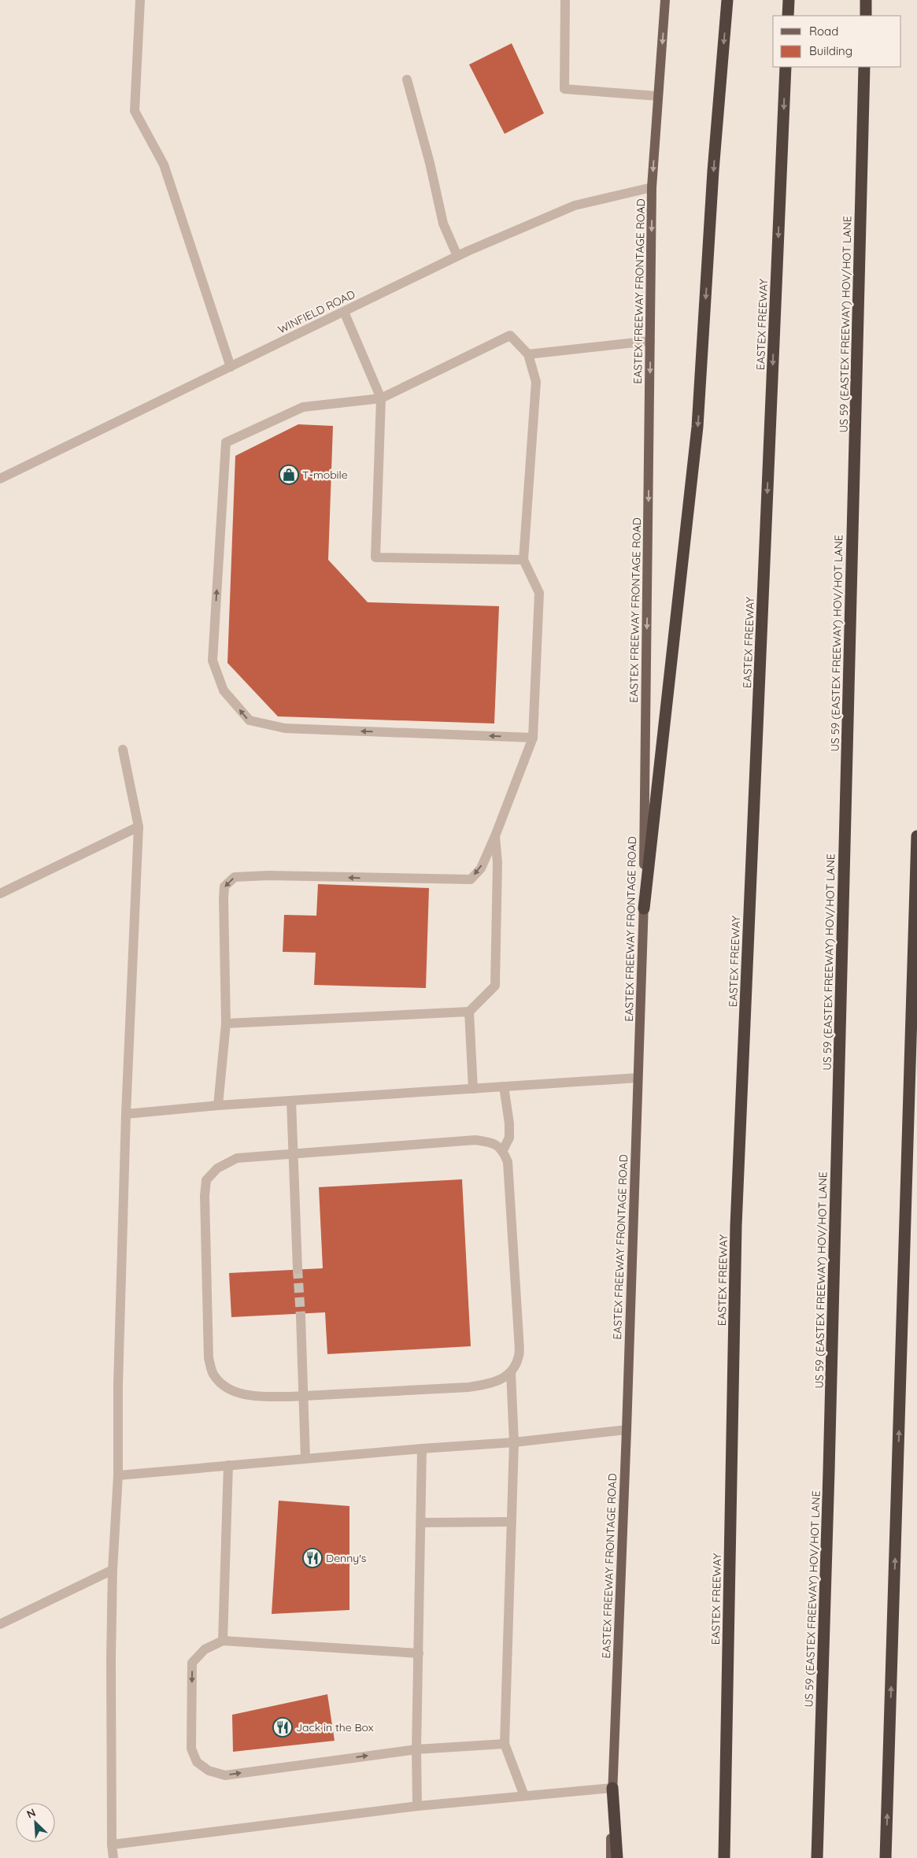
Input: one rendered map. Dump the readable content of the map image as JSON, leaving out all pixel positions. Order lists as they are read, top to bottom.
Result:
{
  "streets": {
    "highway": ["EASTEX FREEWAY", "US 59 (EASTEX FREEWAY) HOV/HOT LANE"],
    "main road": ["EASTEX FREEWAY FRONTAGE ROAD"],
    "street": ["WINFIELD ROAD"]
  },
  "crossings": [
    ["EASTEX FREEWAY FRONTAGE ROAD", "WINFIELD ROAD"]
  ],
  "one_way": ["EASTEX FREEWAY FRONTAGE ROAD"],
  "places": {
    "shop": ["T-mobile"],
    "restaurant": ["Denny's", "Jack in the Box"]
  },
  "legend": ["Road", "Building"],
  "north": "top left"
}
